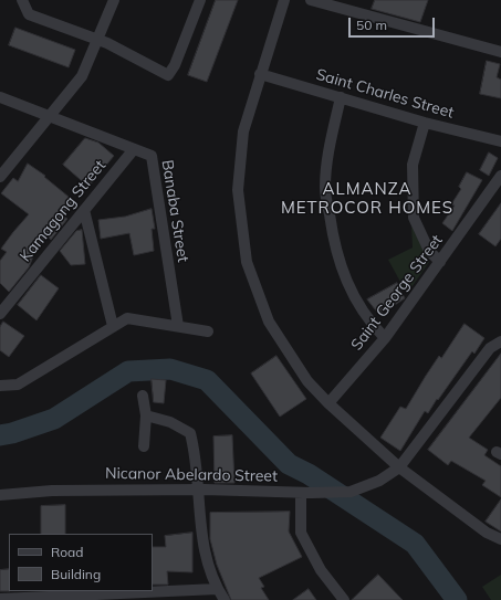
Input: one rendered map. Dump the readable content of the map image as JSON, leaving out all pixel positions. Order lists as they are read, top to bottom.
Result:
{
  "streets": {
    "street": [
      "Saint Charles Street",
      "Kamagong Street",
      "Banaba Street",
      "Saint George Street",
      "Nicanor Abelardo Street"
    ]
  },
  "crossings": [
    ["Kamagong Street", "Banaba Street"]
  ],
  "districts": ["ALMANZA METROCOR HOMES"],
  "legend": ["Road", "Building"],
  "scale_bar": "50 m"
}
